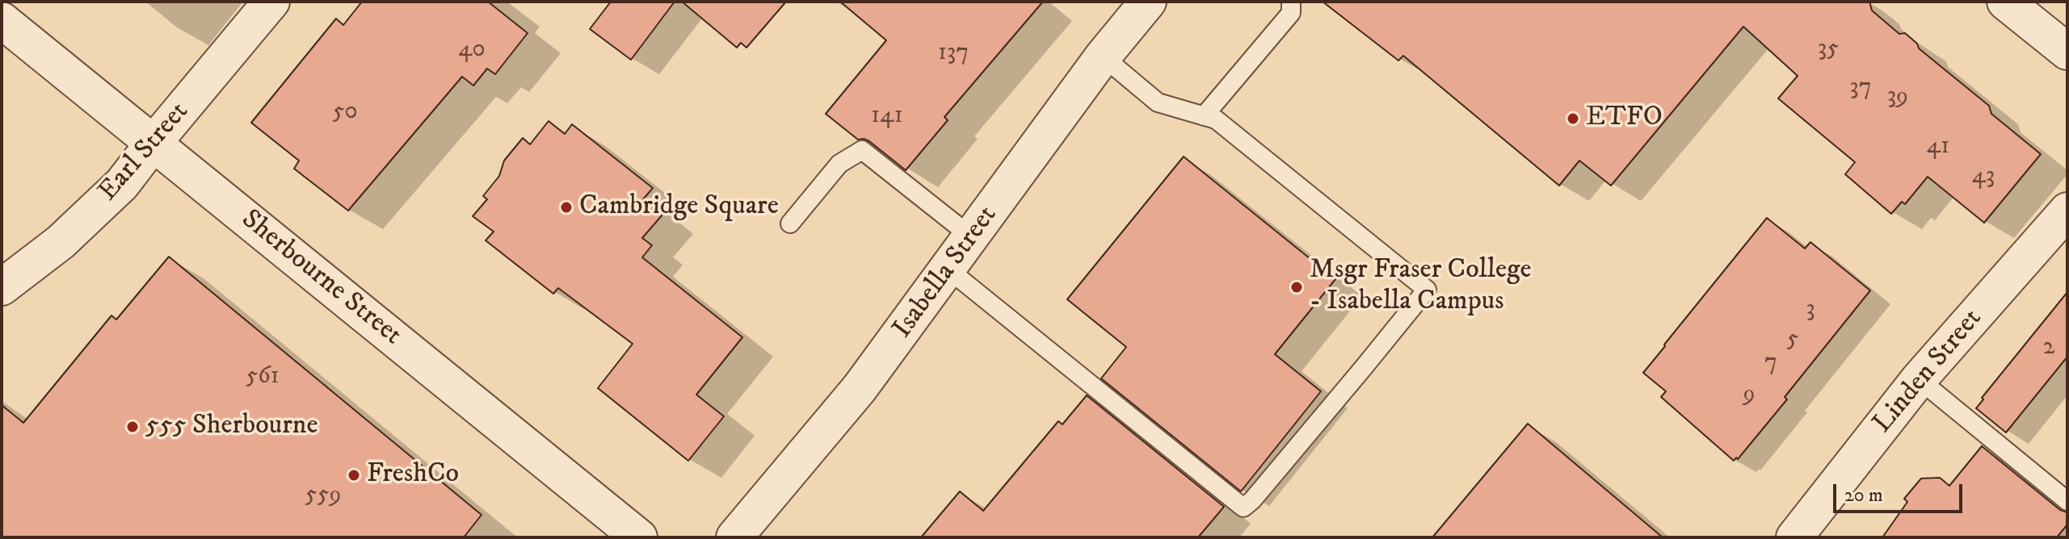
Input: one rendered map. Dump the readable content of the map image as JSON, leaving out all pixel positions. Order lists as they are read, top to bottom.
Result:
{
  "streets": {
    "street": [
      "Earl Street",
      "Isabella Street",
      "Sherbourne Street",
      "Linden Street"
    ]
  },
  "crossings": [
    ["Earl Street", "Sherbourne Street"]
  ],
  "places": [
    "ETFO",
    "Cambridge Square",
    "Msgr Fraser College - Isabella Campus",
    "555 Sherbourne",
    "FreshCo"
  ],
  "house_numbers": [
    "35",
    "40",
    "137",
    "37",
    "39",
    "50",
    "141",
    "41",
    "43",
    "3",
    "5",
    "2",
    "7",
    "561",
    "9",
    "559"
  ],
  "scale_bar": "20 m"
}
